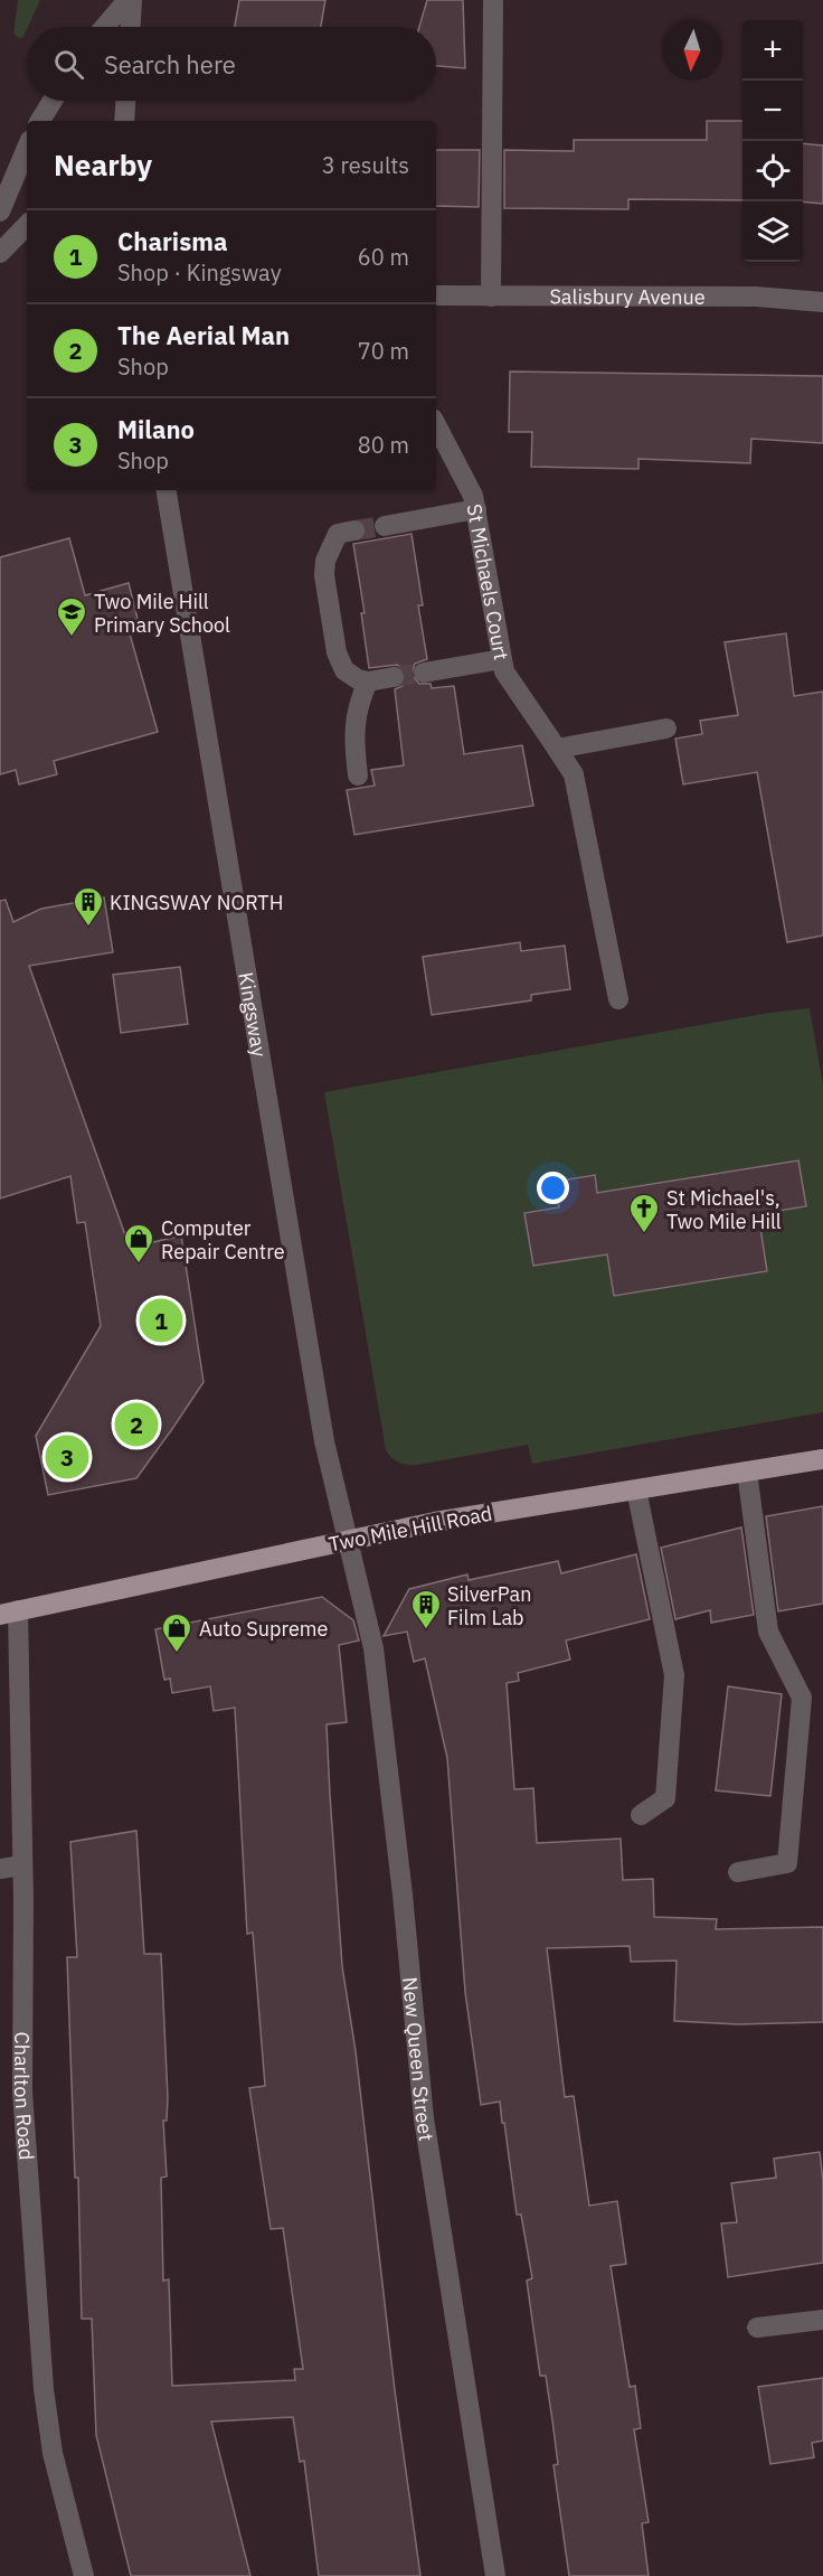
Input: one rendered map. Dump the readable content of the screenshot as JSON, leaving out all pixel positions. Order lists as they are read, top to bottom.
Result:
{
  "streets": {
    "main road": ["Two Mile Hill Road"],
    "street": [
      "Salisbury Avenue",
      "St Michaels Court",
      "Kingsway",
      "New Queen Street",
      "Charlton Road"
    ]
  },
  "crossings": [
    ["Kingsway", "Two Mile Hill Road"],
    ["Kingsway", "New Queen Street"],
    ["Two Mile Hill Road", "New Queen Street"],
    ["Two Mile Hill Road", "Charlton Road"]
  ],
  "places": {
    "school or university": ["Two Mile Hill Primary School"],
    "building": ["KINGSWAY NORTH", "SilverPan Film Lab"],
    "church": ["St Michael's, Two Mile Hill"],
    "shop": ["Computer Repair Centre", "Auto Supreme"]
  },
  "north": "bottom",
  "page": {
    "map_buttons": ["+", "−"],
    "search": "Search here",
    "heading": ["Nearby", "3 results"],
    "list": [
      {
        "mark": "1",
        "name": "Charisma",
        "note": "Shop · Kingsway",
        "value": "60 m"
      },
      {
        "mark": "2",
        "name": "The Aerial Man",
        "note": "Shop",
        "value": "70 m"
      },
      {
        "mark": "3",
        "name": "Milano",
        "note": "Shop",
        "value": "80 m"
      }
    ],
    "pins": ["1", "2", "3"]
  }
}
